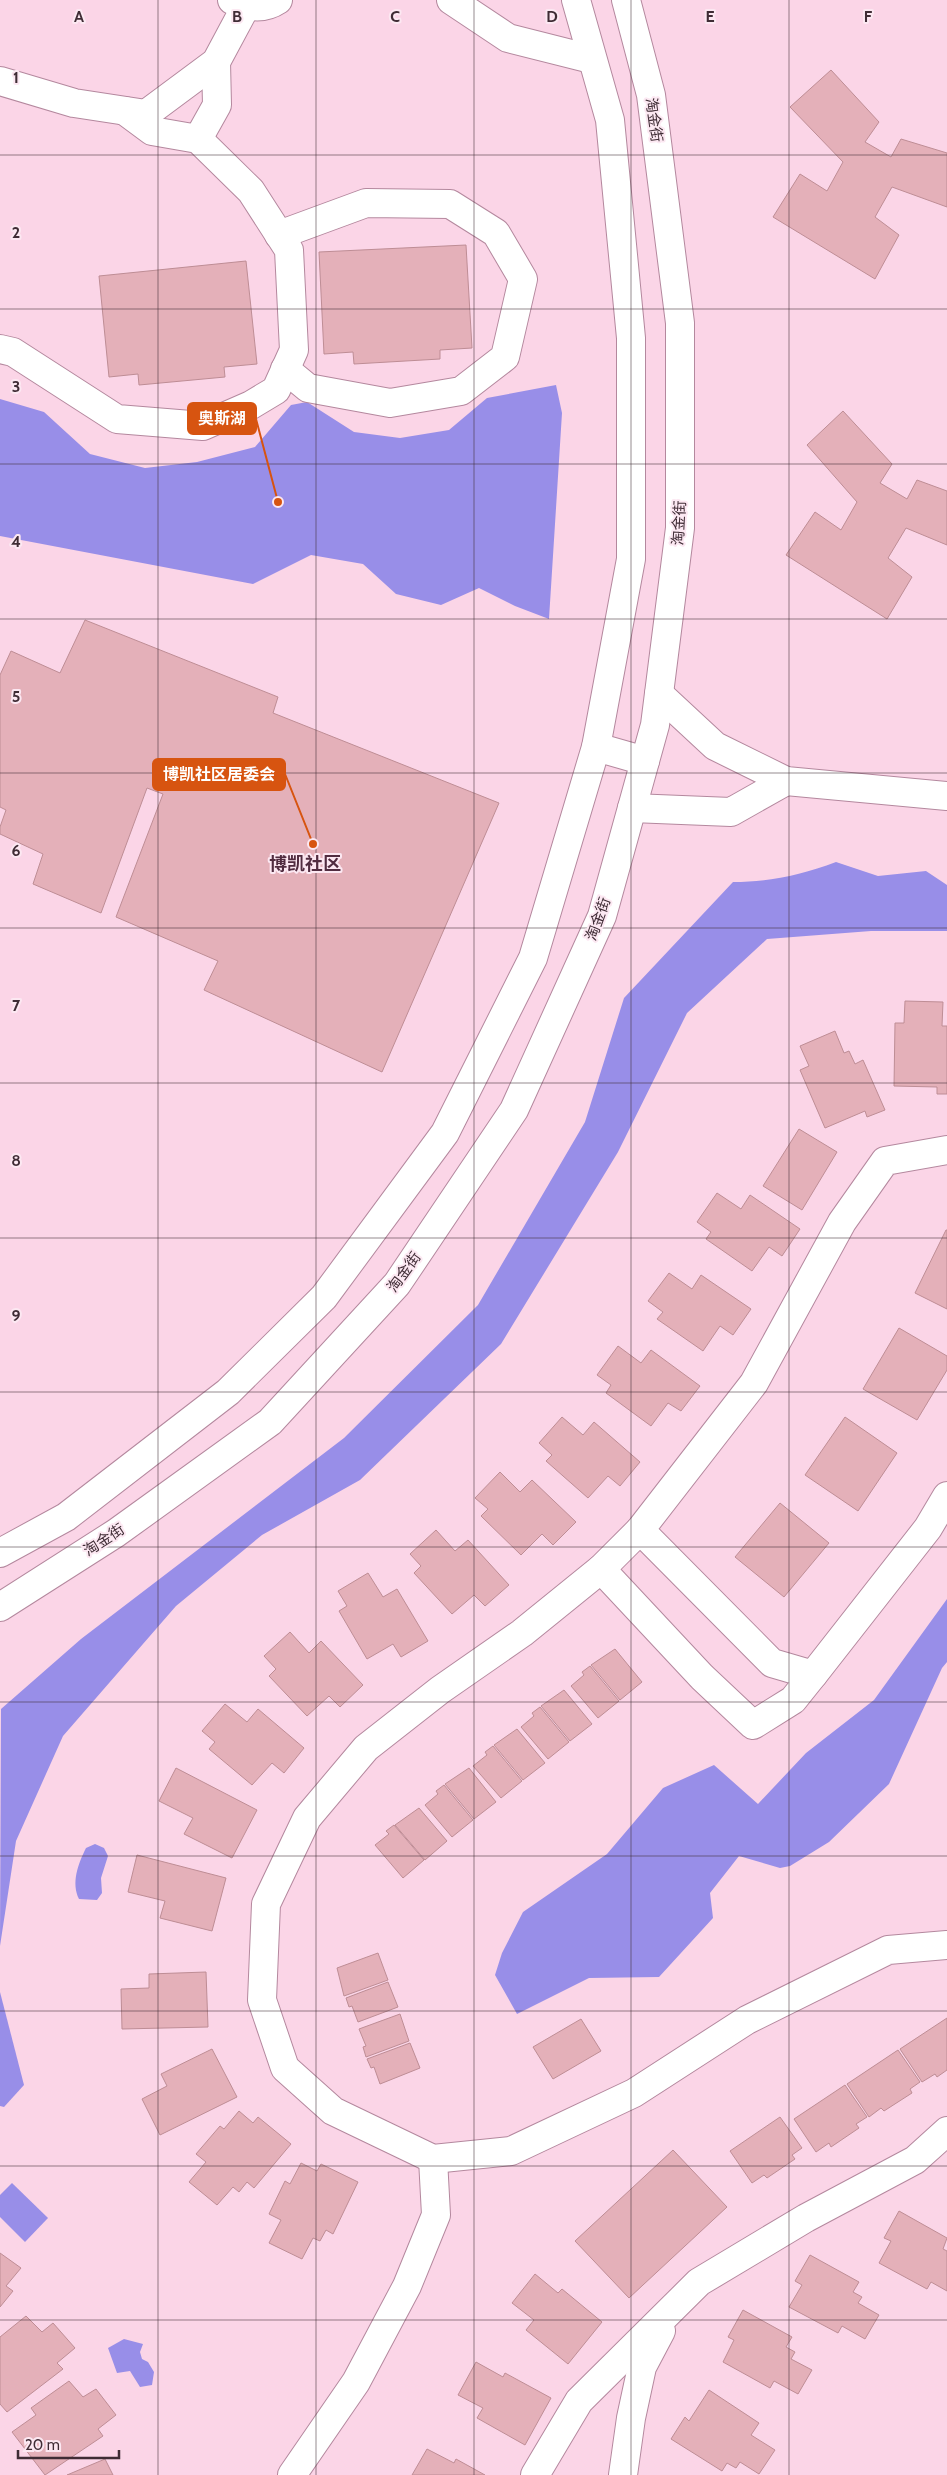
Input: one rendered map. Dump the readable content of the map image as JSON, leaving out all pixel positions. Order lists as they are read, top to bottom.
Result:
{
  "streets": {
    "street": ["淘金街"]
  },
  "districts": ["博凯社区"],
  "places": ["奥斯湖", "博凯社区居委会"],
  "scale_bar": "20 m",
  "grid": {
    "columns": [
      "A",
      "B",
      "C",
      "D",
      "E",
      "F"
    ],
    "rows": [
      "1",
      "2",
      "3",
      "4",
      "5",
      "6",
      "7",
      "8",
      "9"
    ]
  }
}
